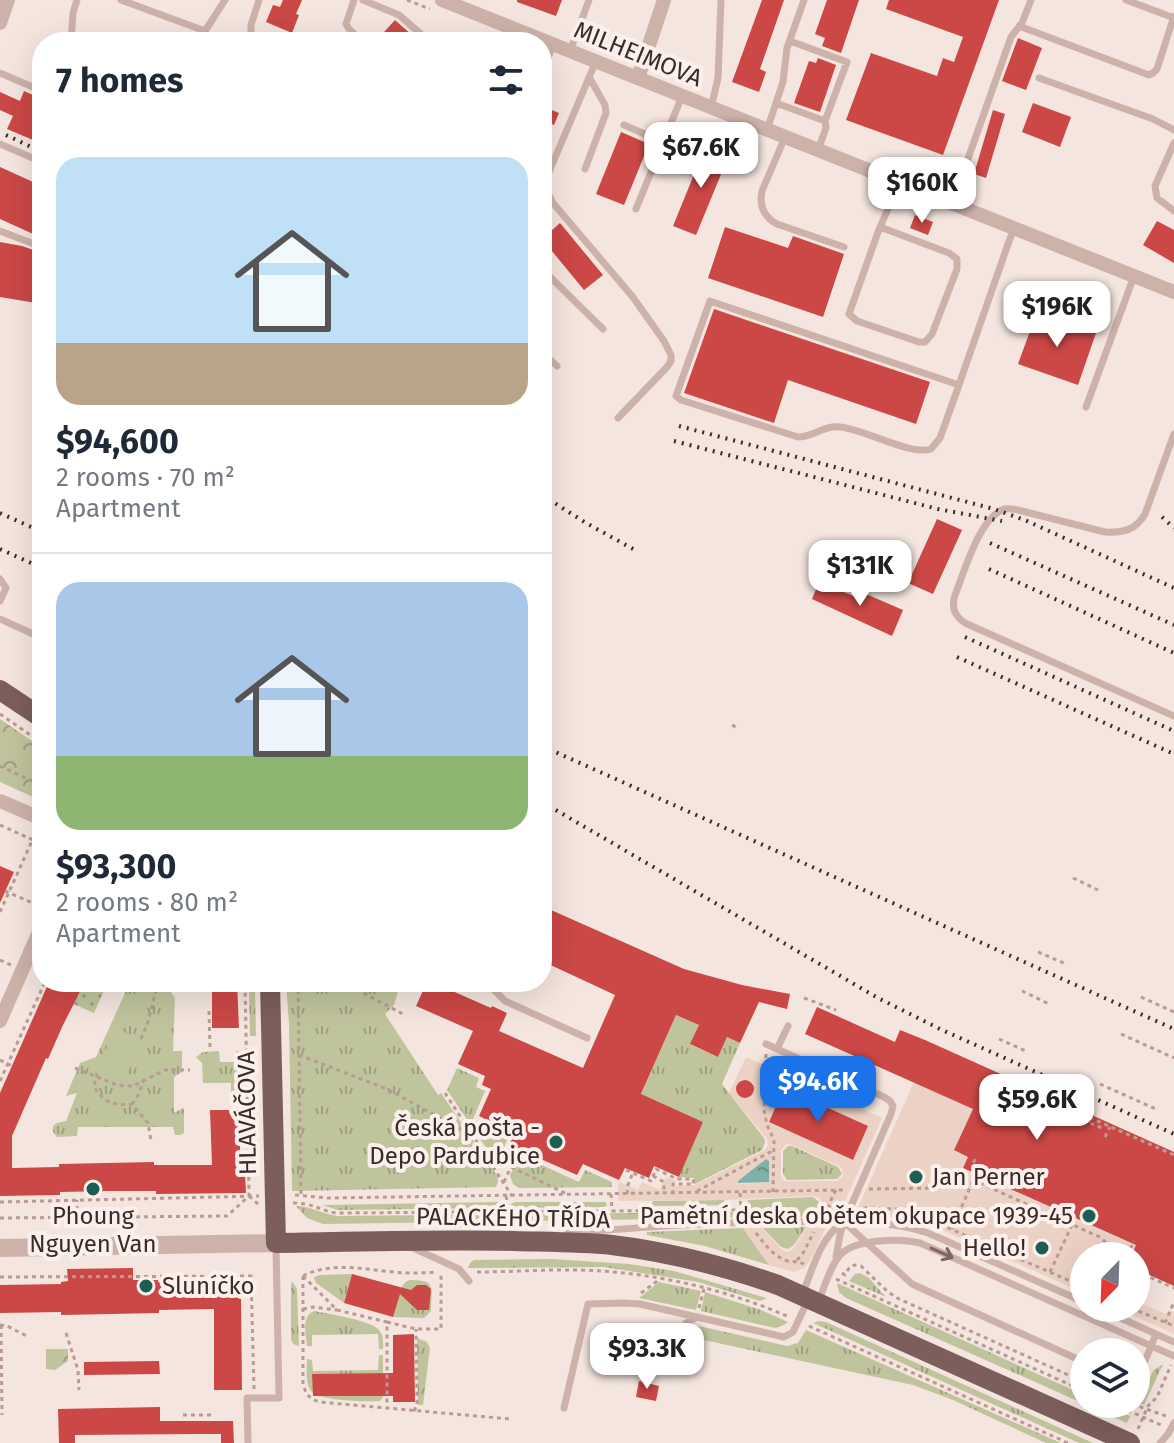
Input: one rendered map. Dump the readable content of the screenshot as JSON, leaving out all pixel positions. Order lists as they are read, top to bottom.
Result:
{
  "streets": {
    "main road": ["HLAVÁČOVA", "PALACKÉHO TŘÍDA"],
    "street": ["MILHEIMOVA"]
  },
  "crossings": [
    ["HLAVÁČOVA", "PALACKÉHO TŘÍDA"]
  ],
  "places": [
    "Česká pošta - Depo Pardubice",
    "Jan Perner",
    "Phoung Nguyen Van",
    "Pamětní deska obětem okupace 1939-45",
    "Hello!",
    "Sluníčko"
  ],
  "north": "bottom left",
  "page": {
    "heading": "7 homes",
    "price": [
      "$67.6K",
      "$160K",
      "$196K",
      "$131K",
      "$94.6K",
      "$59.6K",
      "$93.3K"
    ],
    "list": [
      {
        "name": "$94,600",
        "note": "2 rooms · 70 m² · Apartment"
      },
      {
        "name": "$93,300",
        "note": "2 rooms · 80 m² · Apartment"
      }
    ]
  }
}
